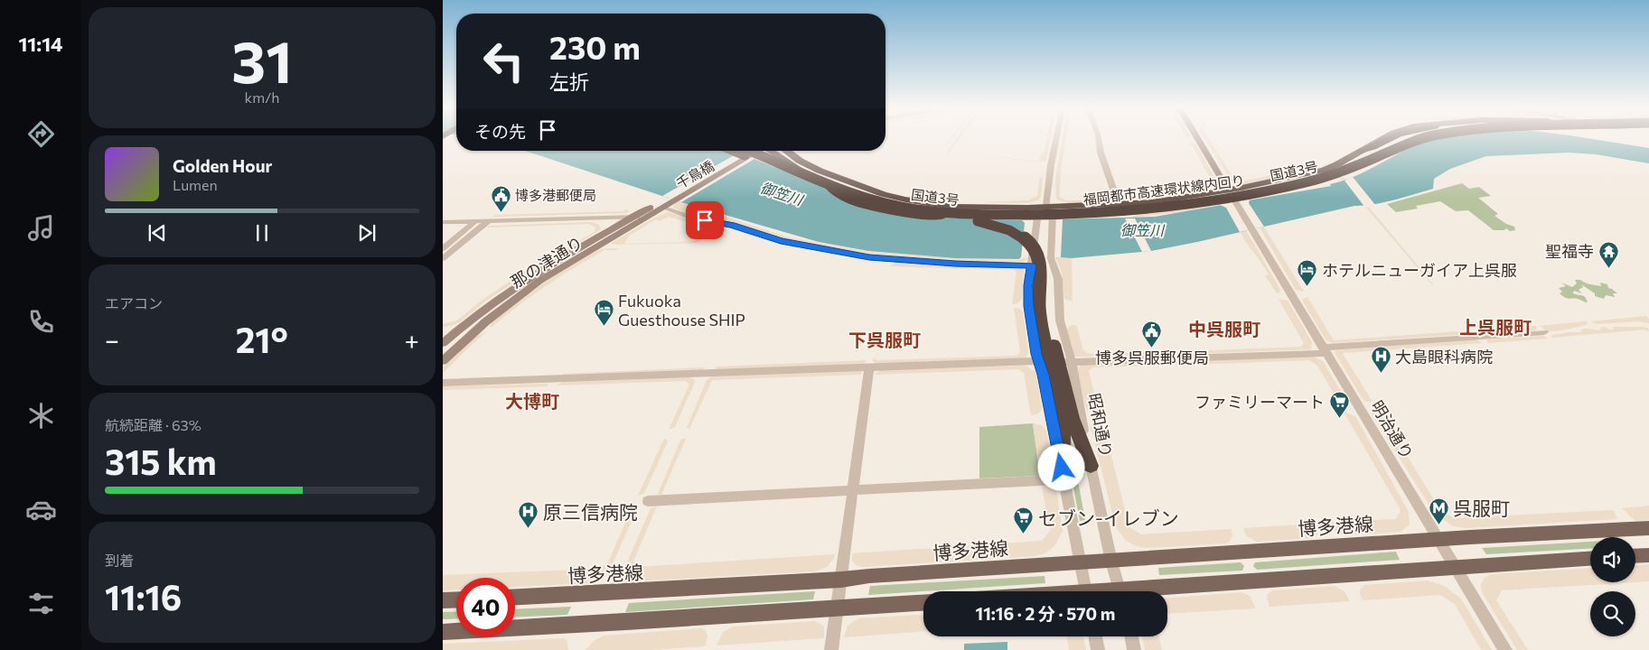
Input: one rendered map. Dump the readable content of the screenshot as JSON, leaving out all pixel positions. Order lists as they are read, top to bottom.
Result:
{
  "streets": {
    "highway": ["国道3号", "福岡都市高速環状線内回り"],
    "main road": ["千鳥橋", "那の津通り", "博多港線"],
    "street": ["昭和通り", "明治通り"]
  },
  "crossings": [
    ["国道3号", "明治通り"],
    ["千鳥橋", "那の津通り"],
    ["昭和通り", "博多港線"],
    ["明治通り", "博多港線"]
  ],
  "districts": [
    "上呉服町",
    "中呉服町",
    "下呉服町",
    "大博町"
  ],
  "water": ["御笠川"],
  "places": {
    "public building": ["博多港郵便局", "博多呉服郵便局"],
    "temple": ["聖福寺"],
    "hotel": ["ホテルニューガイア上呉服", "Fukuoka Guesthouse SHIP"],
    "hospital": ["大島眼科病院", "原三信病院"],
    "supermarket": ["ファミリーマート", "セブン-イレブン"],
    "metro station": ["呉服町"]
  },
  "page": {
    "tabs": "11:14",
    "tile": [
      ["31", "km/h"],
      "エアコン",
      ["航続距離 · 63%", "315 km"],
      ["到着", "11:16"]
    ],
    "turn": ["230 m", "左折"],
    "then": "その先",
    "song": ["Golden Hour", "Lumen"],
    "heat": ["−", "21°", "+"],
    "limit": "40",
    "trip": "11:16 · 2 分 · 570 m"
  }
}
